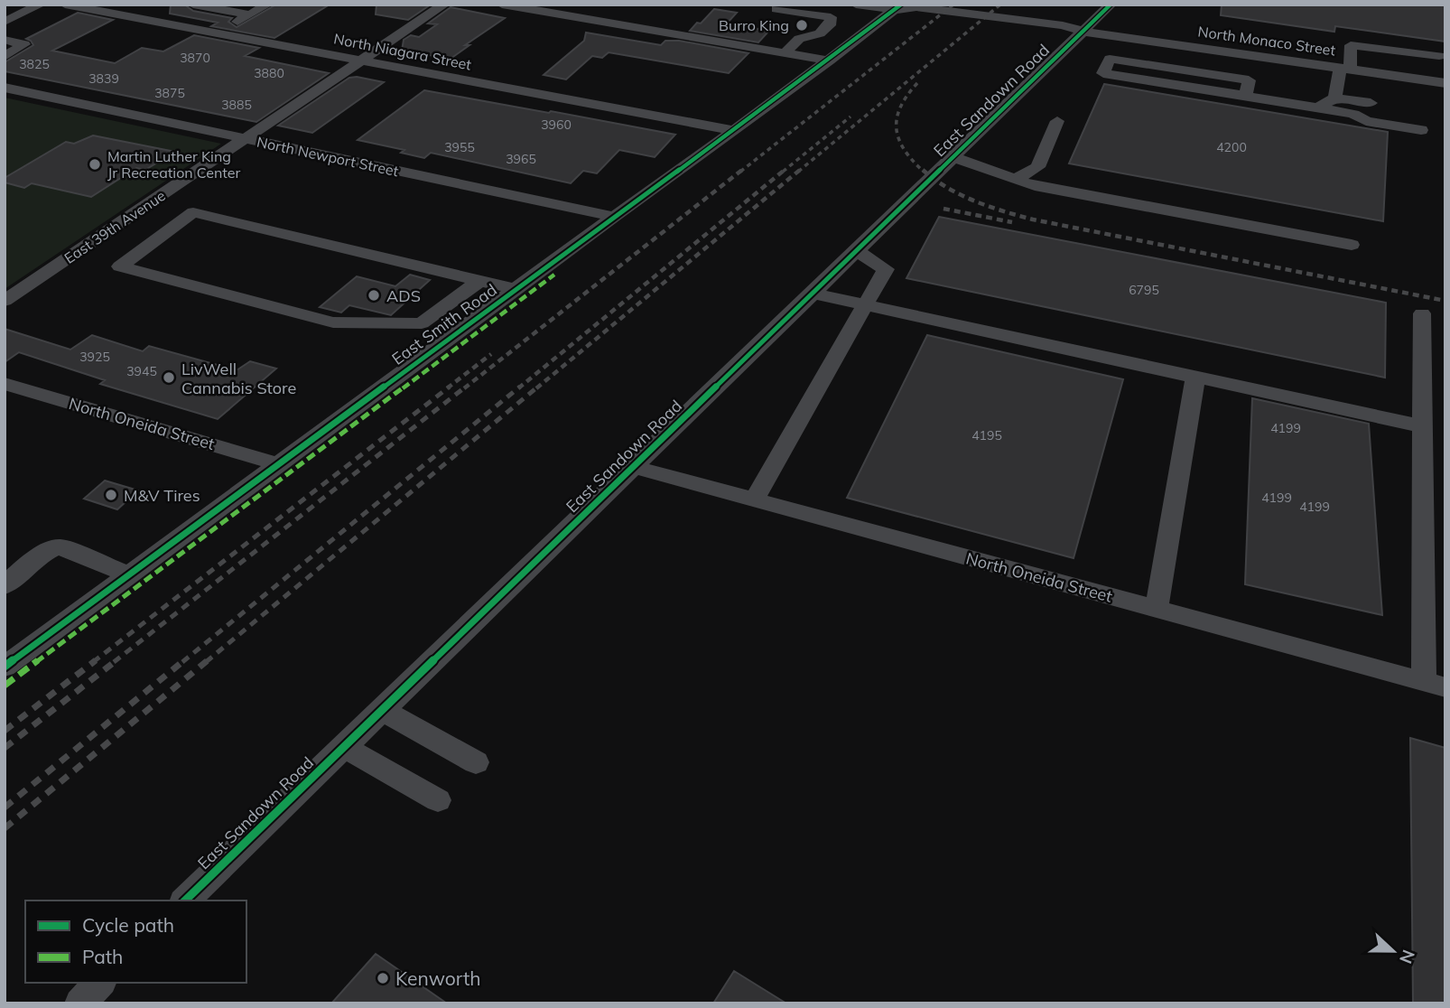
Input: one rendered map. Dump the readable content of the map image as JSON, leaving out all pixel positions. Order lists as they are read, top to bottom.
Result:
{
  "streets": {
    "street": [
      "North Monaco Street",
      "North Niagara Street",
      "East Sandown Road",
      "North Newport Street",
      "East 39th Avenue",
      "East Smith Road",
      "North Oneida Street"
    ]
  },
  "crossings": [
    ["North Monaco Street", "East Sandown Road"],
    ["North Monaco Street", "East Smith Road"],
    ["North Niagara Street", "East 39th Avenue"],
    ["North Niagara Street", "East Smith Road"],
    ["East Sandown Road", "North Oneida Street"],
    ["North Newport Street", "East 39th Avenue"],
    ["North Newport Street", "East Smith Road"],
    ["East Smith Road", "North Oneida Street"]
  ],
  "places": [
    "Burro King",
    "Martin Luther King Jr Recreation Center",
    "ADS",
    "LivWell Cannabis Store",
    "M&V Tires",
    "Kenworth"
  ],
  "house_numbers": [
    "3870",
    "3825",
    "3880",
    "3839",
    "3875",
    "3885",
    "3960",
    "3955",
    "4200",
    "3965",
    "6795",
    "3925",
    "3945",
    "4199",
    "4195",
    "4199",
    "4199"
  ],
  "legend": ["Cycle path", "Path"],
  "north": "right"
}
